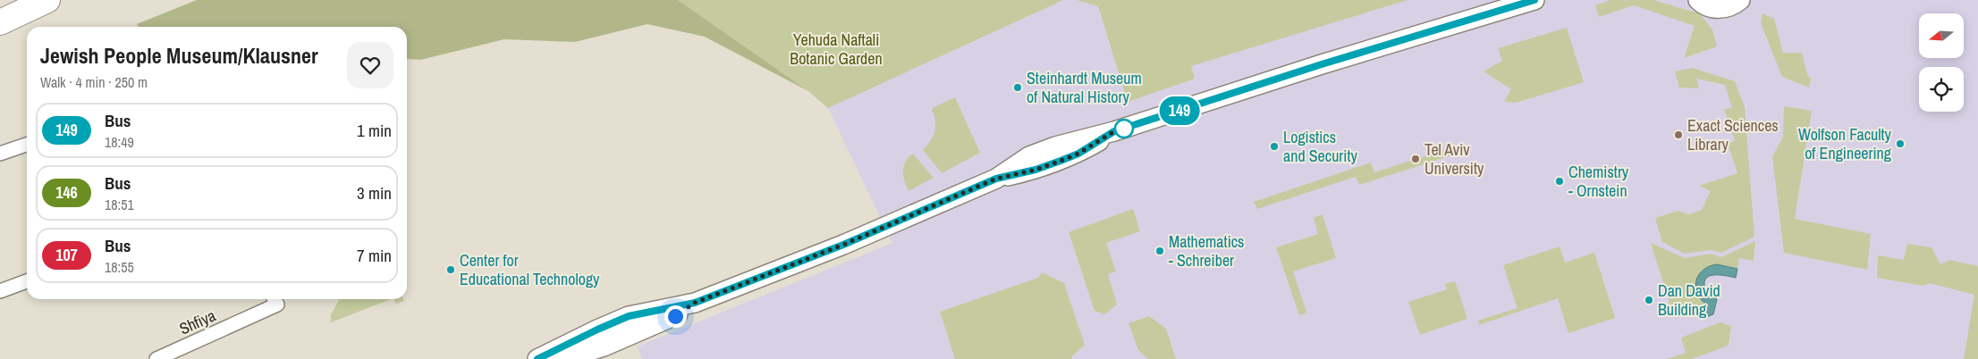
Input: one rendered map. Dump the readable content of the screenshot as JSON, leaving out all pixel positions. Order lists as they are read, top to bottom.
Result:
{
  "streets": {
    "street": ["Shfiya"]
  },
  "parks": ["Yehuda Naftali Botanic Garden"],
  "places": [
    "Steinhardt Museum of Natural History",
    "Exact Sciences Library",
    "Wolfson Faculty of Engineering",
    "Logistics and Security",
    "Tel Aviv University",
    "Chemistry - Ornstein",
    "Mathematics - Schreiber",
    "Center for Educational Technology",
    "Dan David Building"
  ],
  "lines": ["bus line 149"],
  "north": "left",
  "page": {
    "on_map": "149",
    "heading": ["Jewish People Museum/Klausner", "Walk · 4 min · 250 m"],
    "list": [
      {
        "mark": "149",
        "name": "Bus",
        "note": "18:49",
        "value": "1 min"
      },
      {
        "mark": "146",
        "name": "Bus",
        "note": "18:51",
        "value": "3 min"
      },
      {
        "mark": "107",
        "name": "Bus",
        "note": "18:55",
        "value": "7 min"
      }
    ]
  }
}
